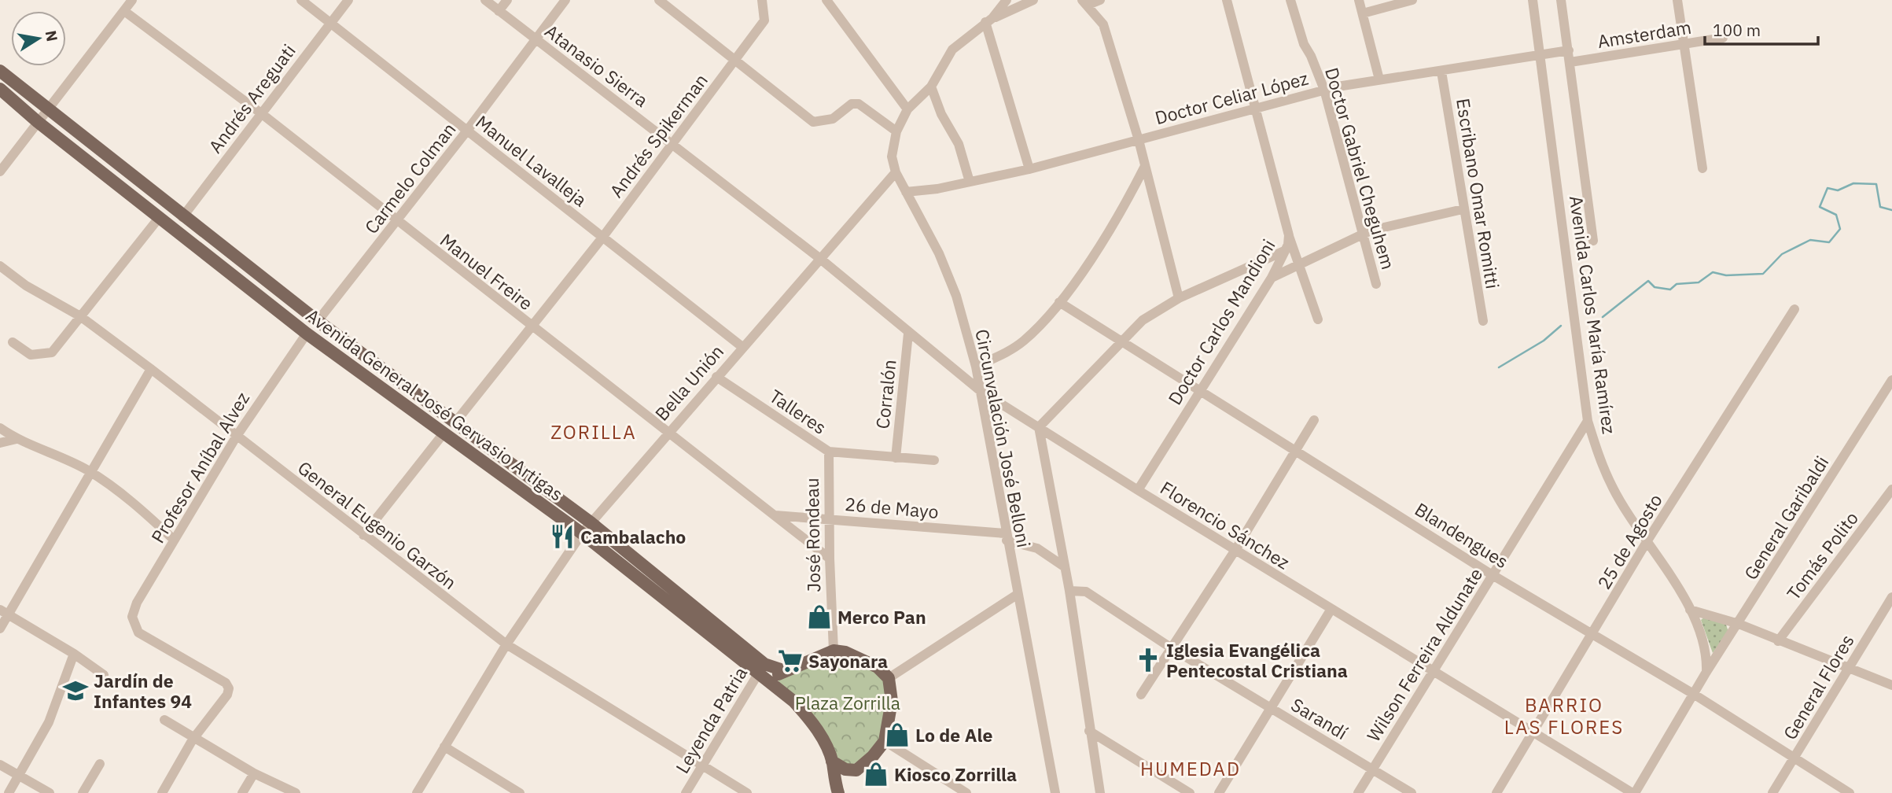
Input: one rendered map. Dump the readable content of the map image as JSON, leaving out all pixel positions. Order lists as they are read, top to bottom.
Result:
{
  "streets": {
    "main road": ["Avenida General José Gervasio Artigas"],
    "street": [
      "Amsterdam",
      "Atanasio Sierra",
      "Doctor Celiar López",
      "Andrés Areguati",
      "Andrés Spikerman",
      "Manuel Lavalleja",
      "Doctor Gabriel Cheguhem",
      "Carmelo Colman",
      "Escribano Omar Romitti",
      "Manuel Freire",
      "Avenida Carlos María Ramírez",
      "Doctor Carlos Mandioni",
      "Bella Unión",
      "Corralón",
      "Talleres",
      "Circunvalación José Belloni",
      "Profesor Aníbal Alvez",
      "26 de Mayo",
      "General Garibaldi",
      "General Eugenio Garzón",
      "Florencio Sánchez",
      "José Rondeau",
      "Blandengues",
      "25 de Agosto",
      "Tomás Polito",
      "Wilson Ferreira Aldunate",
      "General Flores",
      "Sarandí",
      "Leyenda Patria"
    ]
  },
  "crossings": [
    ["Amsterdam", "Avenida Carlos María Ramírez"],
    ["Atanasio Sierra", "Andrés Spikerman"],
    ["Atanasio Sierra", "Carmelo Colman"],
    ["Atanasio Sierra", "Bella Unión"],
    ["Atanasio Sierra", "Florencio Sánchez"],
    ["Doctor Celiar López", "Doctor Gabriel Cheguhem"],
    ["Doctor Celiar López", "Escribano Omar Romitti"],
    ["Doctor Celiar López", "Avenida Carlos María Ramírez"],
    ["Doctor Celiar López", "Doctor Carlos Mandioni"],
    ["Doctor Celiar López", "Circunvalación José Belloni"],
    ["Andrés Areguati", "Manuel Lavalleja"],
    ["Andrés Areguati", "Manuel Freire"],
    ["Andrés Areguati", "Avenida General José Gervasio Artigas"],
    ["Andrés Spikerman", "Manuel Lavalleja"],
    ["Andrés Spikerman", "Manuel Freire"],
    ["Andrés Spikerman", "Avenida General José Gervasio Artigas"],
    ["Manuel Lavalleja", "Carmelo Colman"],
    ["Manuel Lavalleja", "Bella Unión"],
    ["Carmelo Colman", "Manuel Freire"],
    ["Carmelo Colman", "Avenida General José Gervasio Artigas"],
    ["Manuel Freire", "Bella Unión"],
    ["Manuel Freire", "26 de Mayo"],
    ["Manuel Freire", "José Rondeau"],
    ["Avenida Carlos María Ramírez", "25 de Agosto"],
    ["Avenida Carlos María Ramírez", "Wilson Ferreira Aldunate"],
    ["Doctor Carlos Mandioni", "Florencio Sánchez"],
    ["Doctor Carlos Mandioni", "Blandengues"],
    ["Bella Unión", "Avenida General José Gervasio Artigas"],
    ["Bella Unión", "Talleres"],
    ["Bella Unión", "Circunvalación José Belloni"],
    ["Bella Unión", "General Eugenio Garzón"],
    ["Bella Unión", "Florencio Sánchez"],
    ["Corralón", "Talleres"],
    ["Corralón", "Florencio Sánchez"],
    ["Avenida General José Gervasio Artigas", "Profesor Aníbal Alvez"],
    ["Avenida General José Gervasio Artigas", "Leyenda Patria"],
    ["Talleres", "José Rondeau"],
    ["Circunvalación José Belloni", "26 de Mayo"],
    ["Circunvalación José Belloni", "Florencio Sánchez"],
    ["Circunvalación José Belloni", "Sarandí"],
    ["Profesor Aníbal Alvez", "General Eugenio Garzón"],
    ["26 de Mayo", "José Rondeau"],
    ["General Garibaldi", "Florencio Sánchez"],
    ["General Garibaldi", "Blandengues"],
    ["General Eugenio Garzón", "Leyenda Patria"],
    ["Florencio Sánchez", "25 de Agosto"],
    ["Florencio Sánchez", "Wilson Ferreira Aldunate"],
    ["Blandengues", "25 de Agosto"],
    ["Blandengues", "Wilson Ferreira Aldunate"],
    ["Blandengues", "General Flores"],
    ["Wilson Ferreira Aldunate", "Sarandí"]
  ],
  "districts": ["ZORILLA", "BARRIO LAS FLORES", "HUMEDAD"],
  "parks": ["Plaza Zorrilla"],
  "places": {
    "restaurant": ["Cambalacho"],
    "shop": ["Merco Pan", "Lo de Ale", "Kiosco Zorrilla"],
    "church": ["Iglesia Evangélica Pentecostal Cristiana"],
    "supermarket": ["Sayonara"],
    "school or university": ["Jardín de Infantes 94"]
  },
  "scale_bar": "100 m",
  "north": "right"
}
